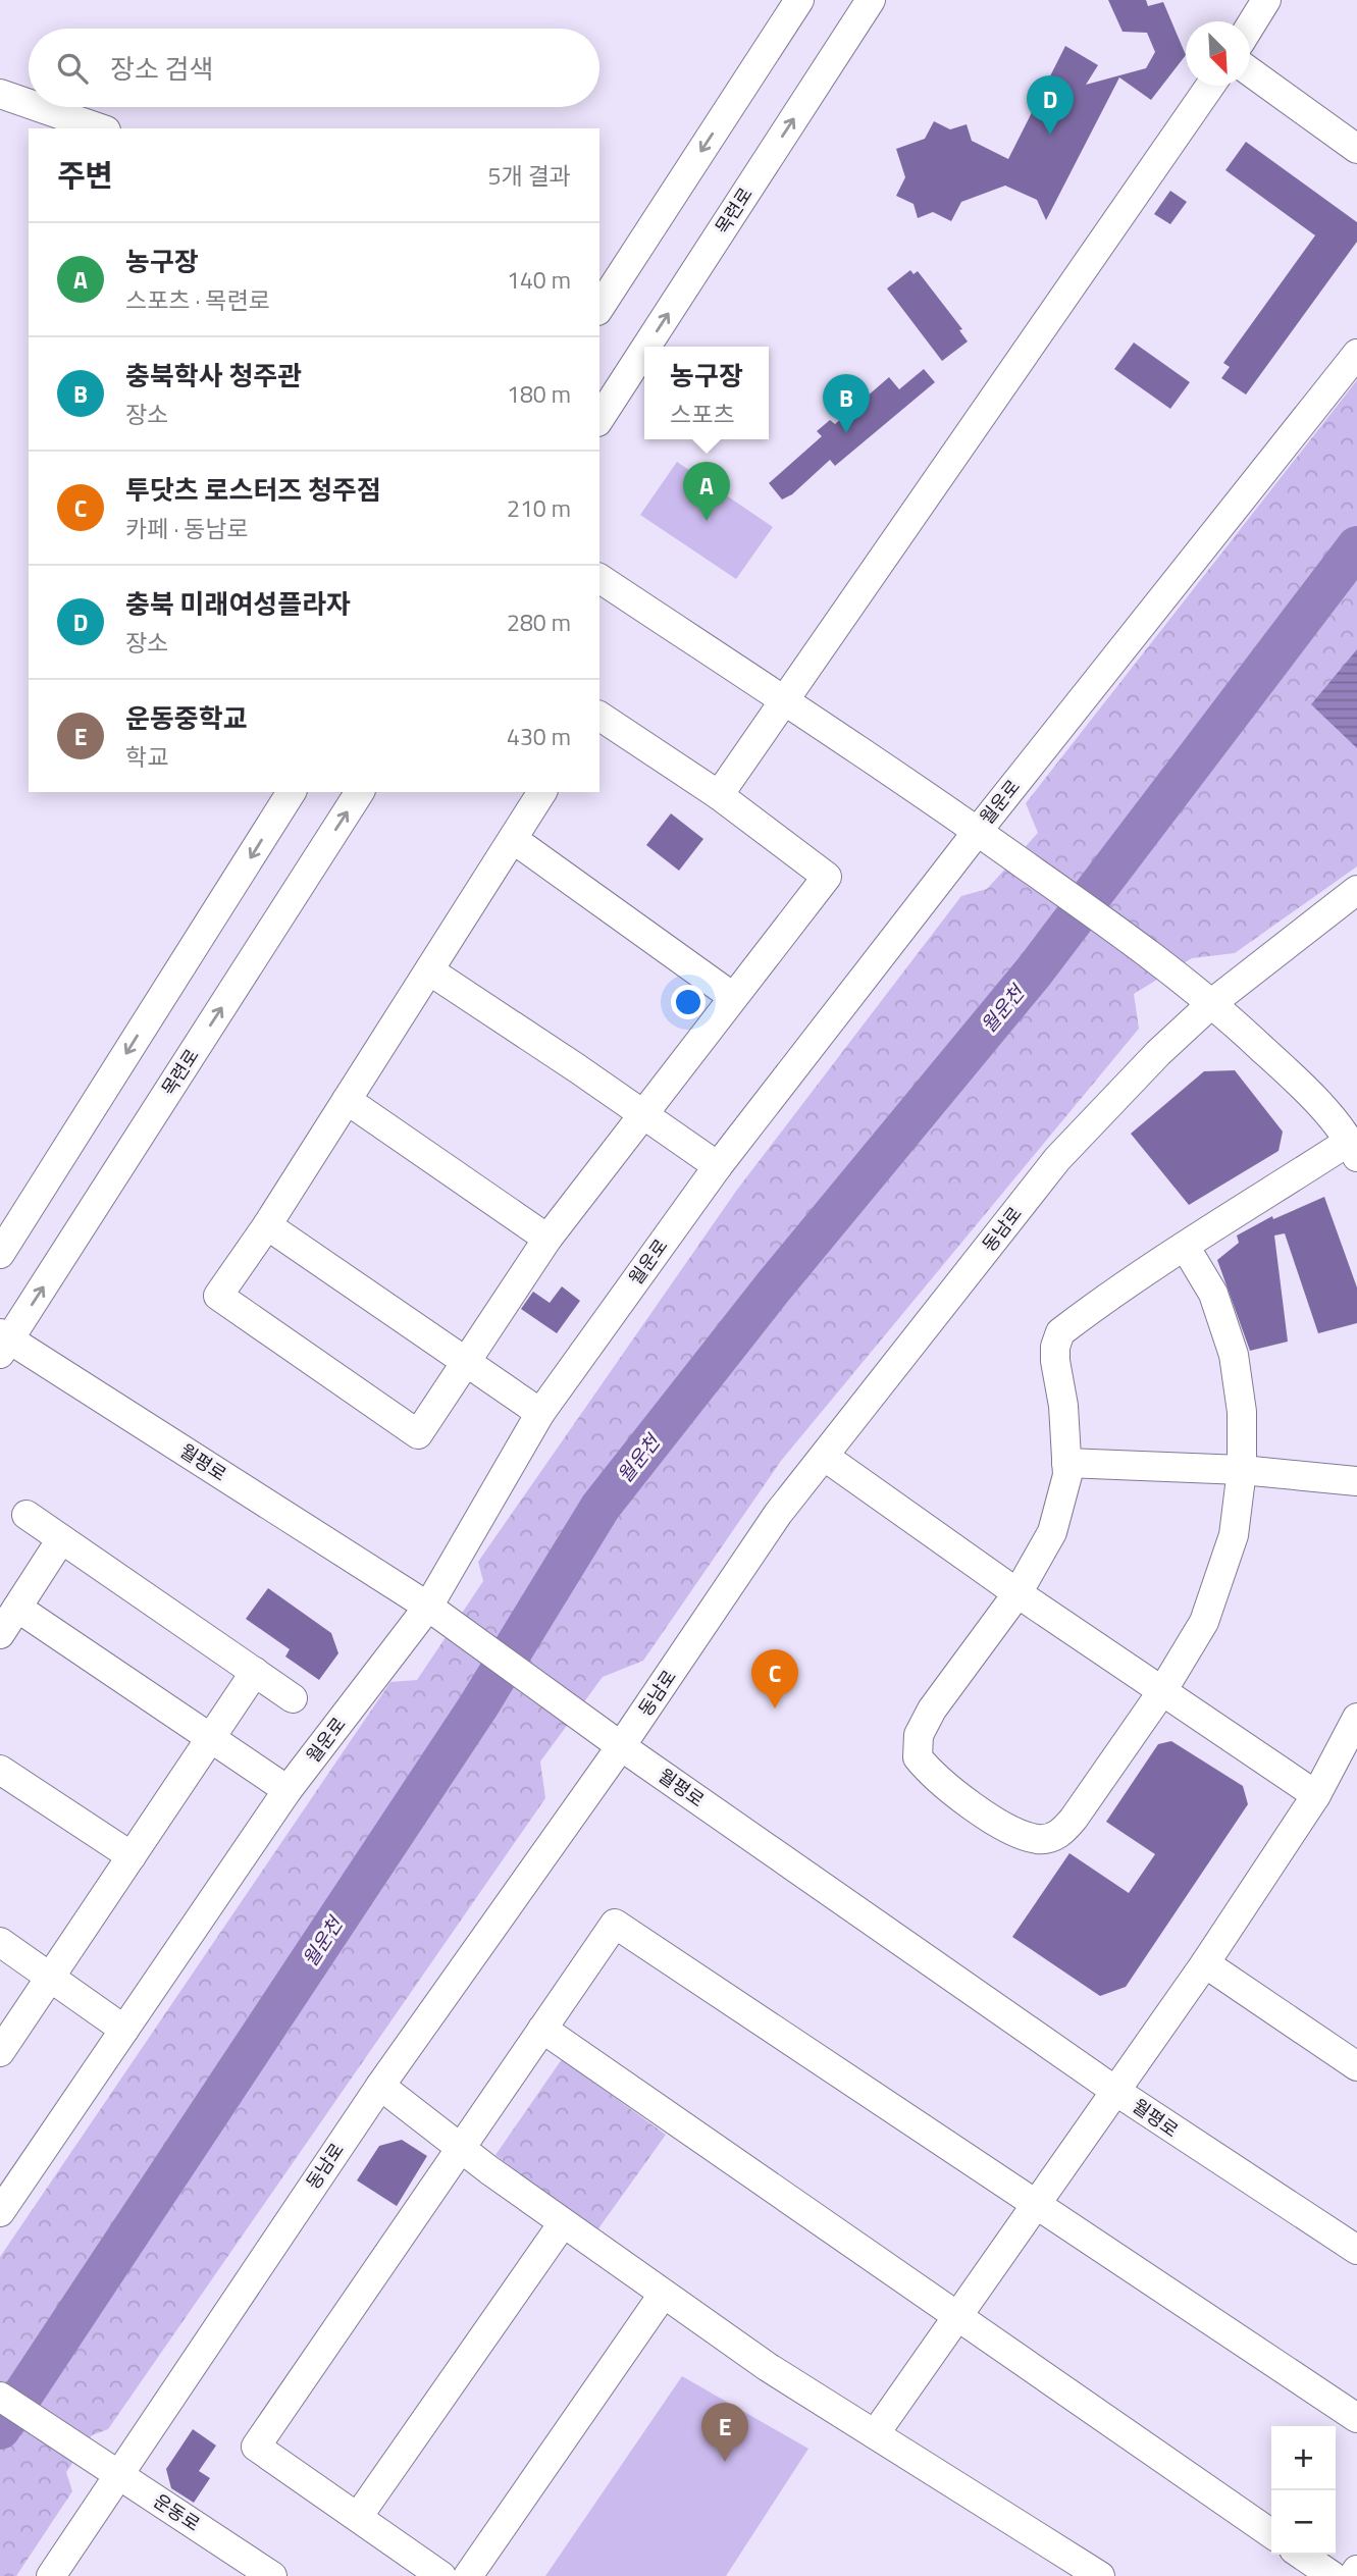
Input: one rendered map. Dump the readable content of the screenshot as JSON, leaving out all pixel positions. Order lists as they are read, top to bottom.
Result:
{
  "streets": {
    "street": [
      "목련로",
      "월운로",
      "동남로",
      "월평로",
      "운동로"
    ]
  },
  "crossings": [
    ["목련로", "월평로"],
    ["월운로", "월평로"],
    ["동남로", "월평로"],
    ["동남로", "운동로"]
  ],
  "water": ["월운천"],
  "north": "bottom right",
  "page": {
    "search": "장소 검색",
    "pins": [
      "D",
      "B",
      "A",
      "C",
      "E"
    ],
    "heading": ["주변", "5개 결과"],
    "list": [
      {
        "mark": "A",
        "name": "농구장",
        "note": "스포츠 · 목련로",
        "value": "140 m"
      },
      {
        "mark": "B",
        "name": "충북학사 청주관",
        "note": "장소",
        "value": "180 m"
      },
      {
        "mark": "C",
        "name": "투닷츠 로스터즈 청주점",
        "note": "카페 · 동남로",
        "value": "210 m"
      },
      {
        "mark": "D",
        "name": "충북 미래여성플라자",
        "note": "장소",
        "value": "280 m"
      },
      {
        "mark": "E",
        "name": "운동중학교",
        "note": "학교",
        "value": "430 m"
      }
    ],
    "popup": ["농구장", "스포츠"],
    "map_buttons": ["+", "−"]
  }
}
